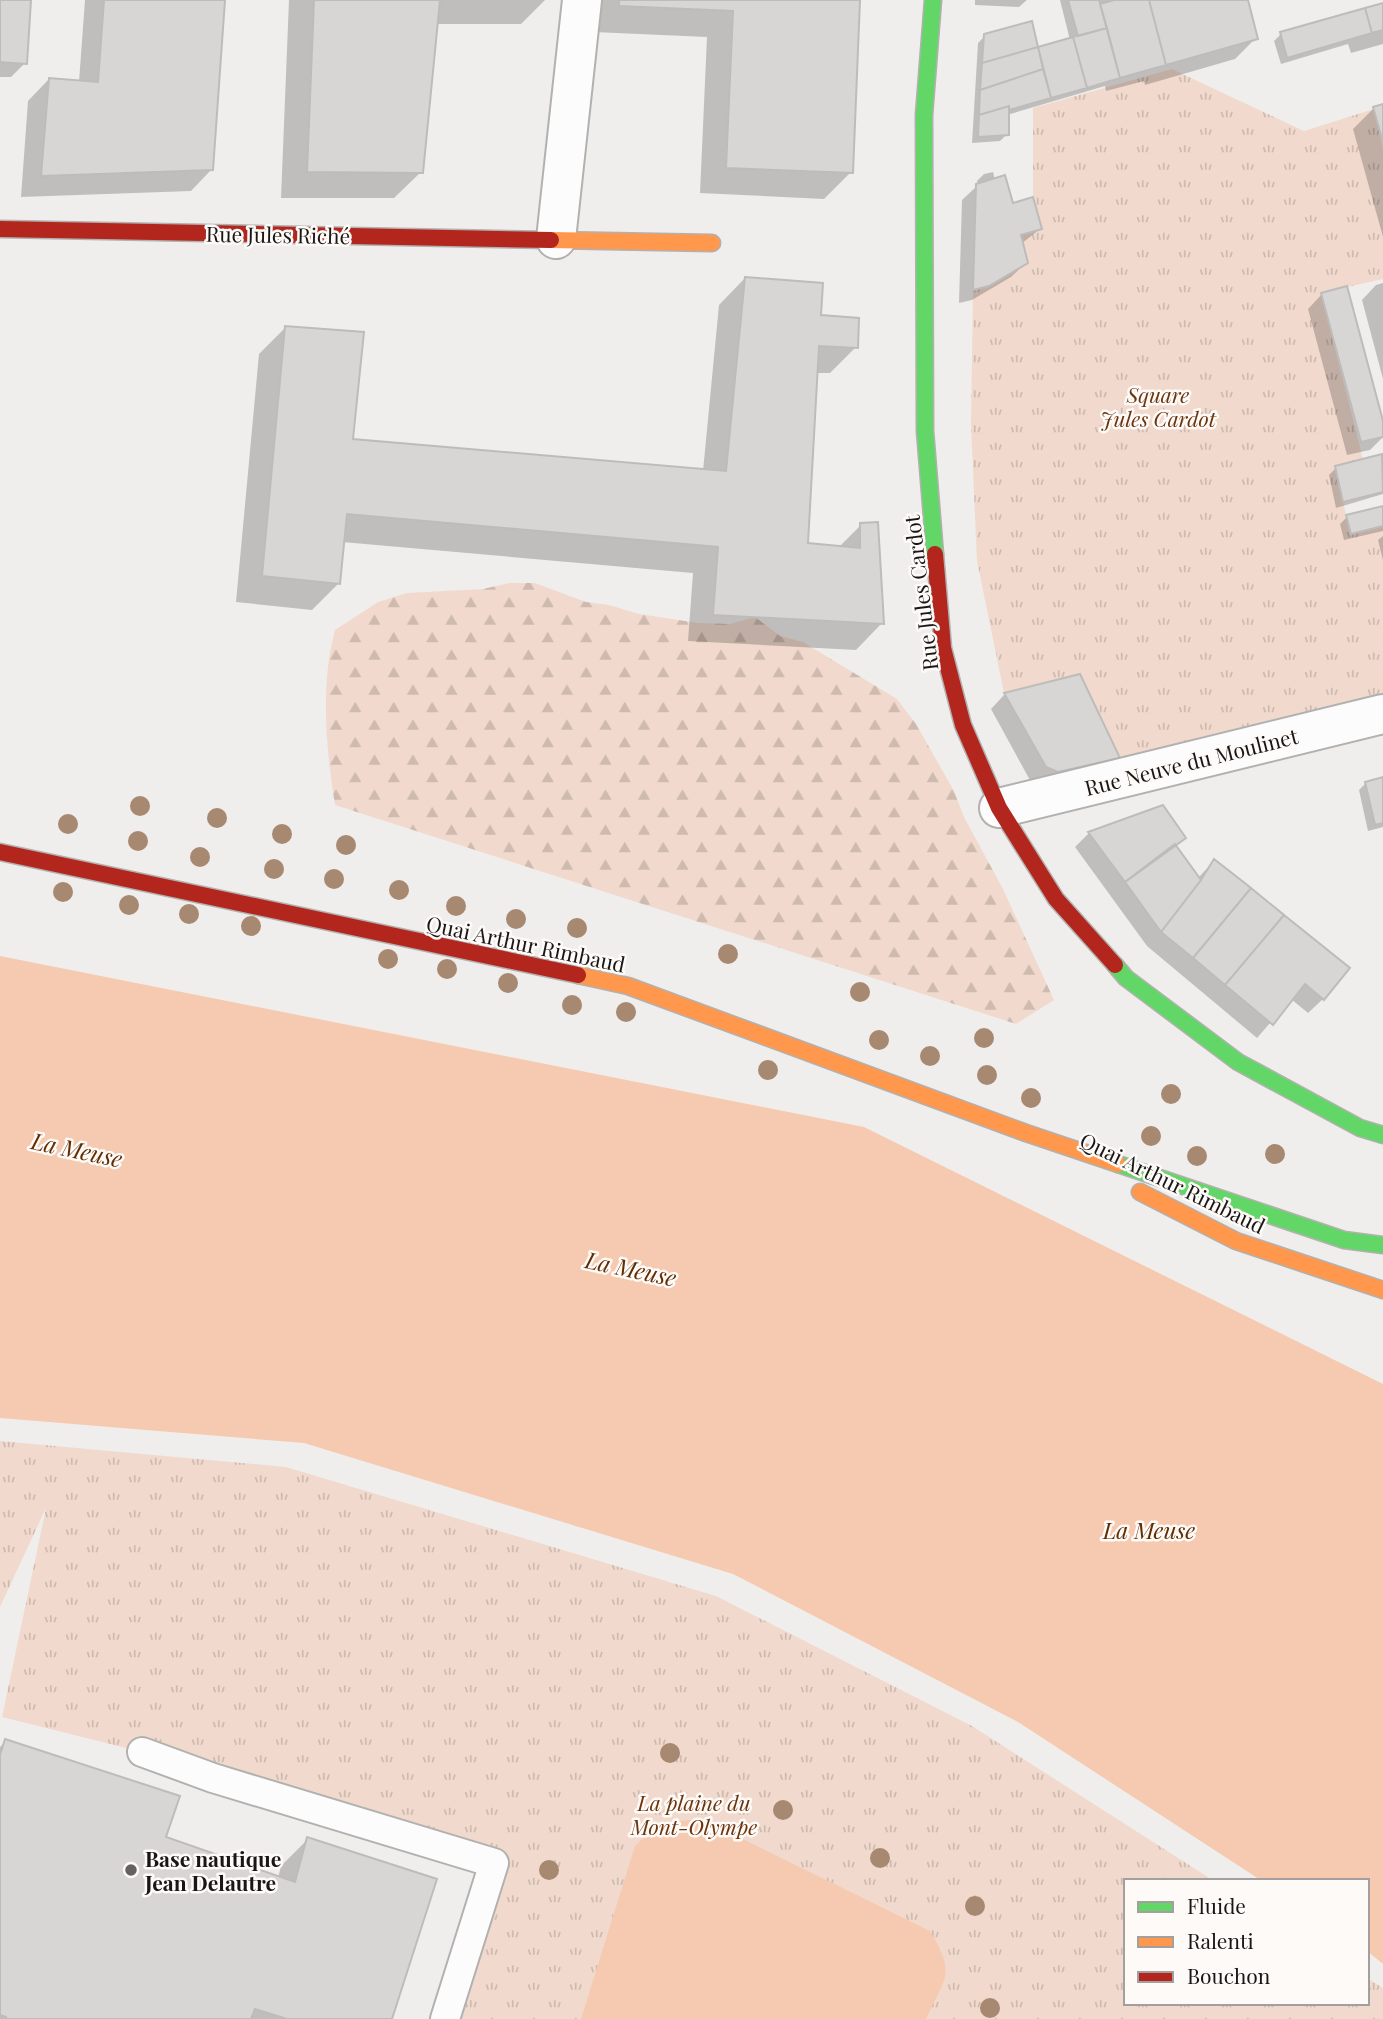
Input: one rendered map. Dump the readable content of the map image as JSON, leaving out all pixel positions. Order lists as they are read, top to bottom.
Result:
{
  "streets": {
    "main road": ["Rue Jules Riché", "Rue Jules Cardot", "Quai Arthur Rimbaud"],
    "street": ["Rue Neuve du Moulinet"]
  },
  "crossings": [
    ["Rue Jules Cardot", "Rue Neuve du Moulinet"]
  ],
  "water": ["La Meuse"],
  "parks": ["Square Jules Cardot", "La plaine du Mont-Olympe"],
  "places": ["Base nautique Jean Delautre"],
  "legend": ["Fluide", "Ralenti", "Bouchon"]
}
